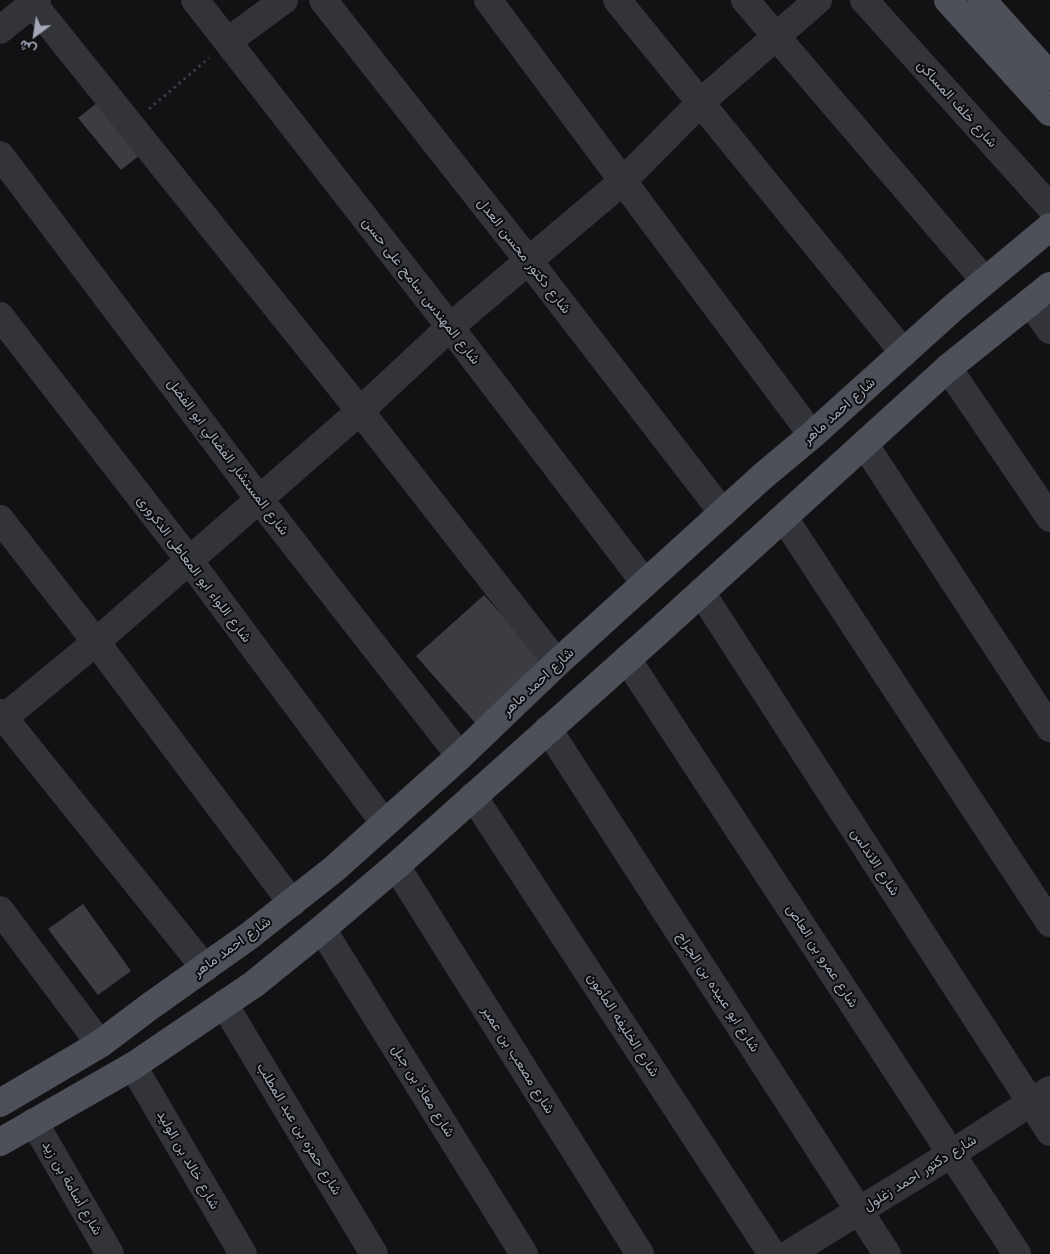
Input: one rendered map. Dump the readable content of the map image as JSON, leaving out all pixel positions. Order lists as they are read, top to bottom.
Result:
{
  "streets": {
    "main road": ["شارع احمد ماهر"],
    "street": [
      "شارع خلف المساكن",
      "شارع دكتور محسن العدل",
      "شارع المهندس سامح على حسن",
      "شارع المستشار الفضالي ابو الفضل",
      "شارع اللواء ابو المعاطى الدكرورى",
      "شارع الاندلس",
      "شارع عمرو بن العاص",
      "شارع ابو عبيده بن الجراح",
      "شارع الخليفه المأمون",
      "شارع مصعب بن عمير",
      "شارع معاذ بن جبل",
      "شارع حمزه بن عبد المطلب",
      "شارع خالد بن الوليد",
      "شارع دكتور احمد زغلول",
      "شارع أسامة بن زيد"
    ]
  },
  "crossings": [
    ["شارع دكتور محسن العدل", "شارع احمد ماهر"],
    ["شارع المهندس سامح على حسن", "شارع احمد ماهر"],
    ["شارع احمد ماهر", "شارع المستشار الفضالي ابو الفضل"],
    ["شارع احمد ماهر", "شارع اللواء ابو المعاطى الدكرورى"],
    ["شارع الاندلس", "شارع دكتور احمد زغلول"],
    ["شارع عمرو بن العاص", "شارع دكتور احمد زغلول"],
    ["شارع ابو عبيده بن الجراح", "شارع دكتور احمد زغلول"]
  ],
  "north": "bottom left"
}
